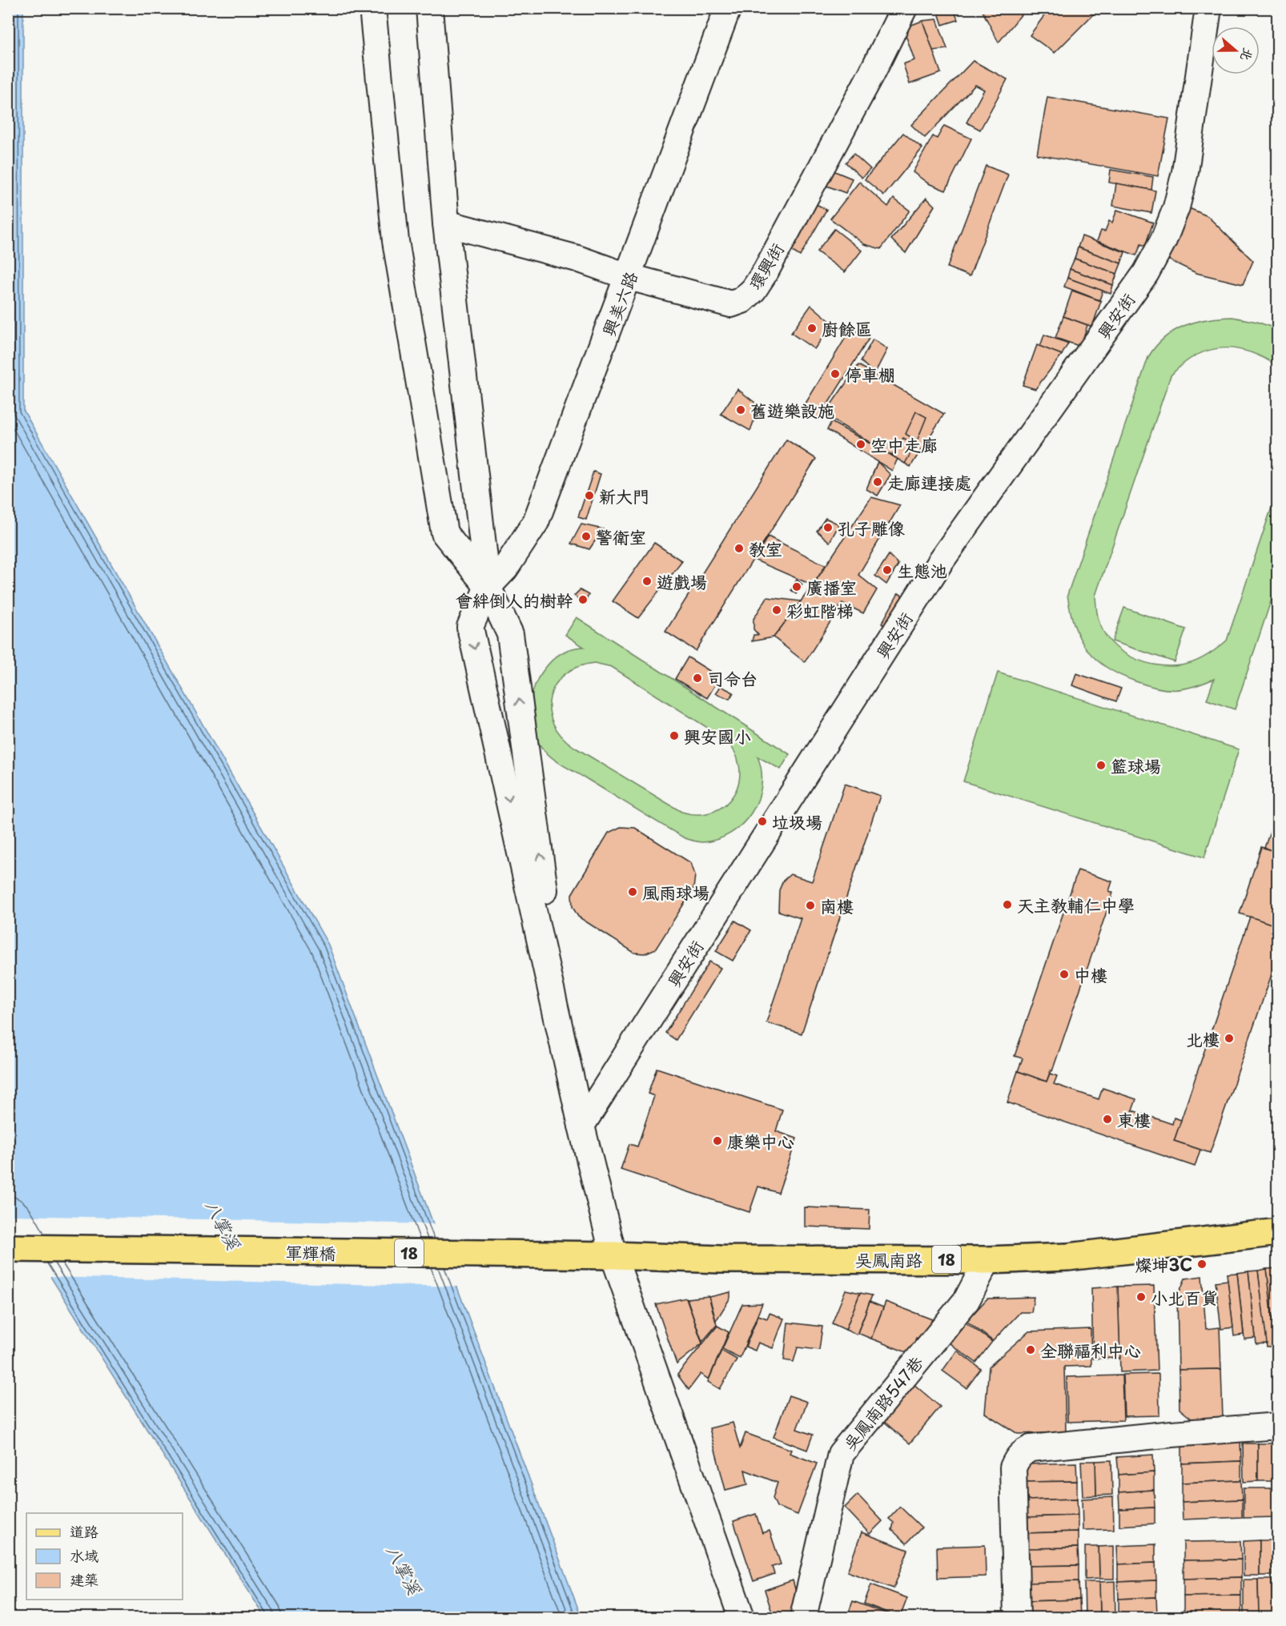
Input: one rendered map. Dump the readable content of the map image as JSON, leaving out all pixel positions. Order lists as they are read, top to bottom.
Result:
{
  "streets": {
    "main road": ["軍輝橋", "18", "吳鳳南路"],
    "street": [
      "環興街",
      "興美六路",
      "興安街",
      "吳鳳南路547巷"
    ]
  },
  "crossings": [
    ["環興街", "興美六路"],
    ["軍輝橋", "吳鳳南路"],
    ["吳鳳南路", "吳鳳南路547巷"]
  ],
  "water": ["八掌溪"],
  "places": [
    "廚餘區",
    "停車棚",
    "舊遊樂設施",
    "空中走廊",
    "走廊連接處",
    "新大門",
    "孔子雕像",
    "警衛室",
    "教室",
    "生態池",
    "遊戲場",
    "廣播室",
    "會絆倒人的樹幹",
    "彩虹階梯",
    "司令台",
    "興安國小",
    "籃球場",
    "垃圾場",
    "風雨球場",
    "天主教輔仁中學",
    "南樓",
    "中樓",
    "北樓",
    "東樓",
    "康樂中心",
    "燦坤3C",
    "小北百貨",
    "全聯福利中心"
  ],
  "legend": ["道路", "水域", "建築"],
  "north": "right"
}
